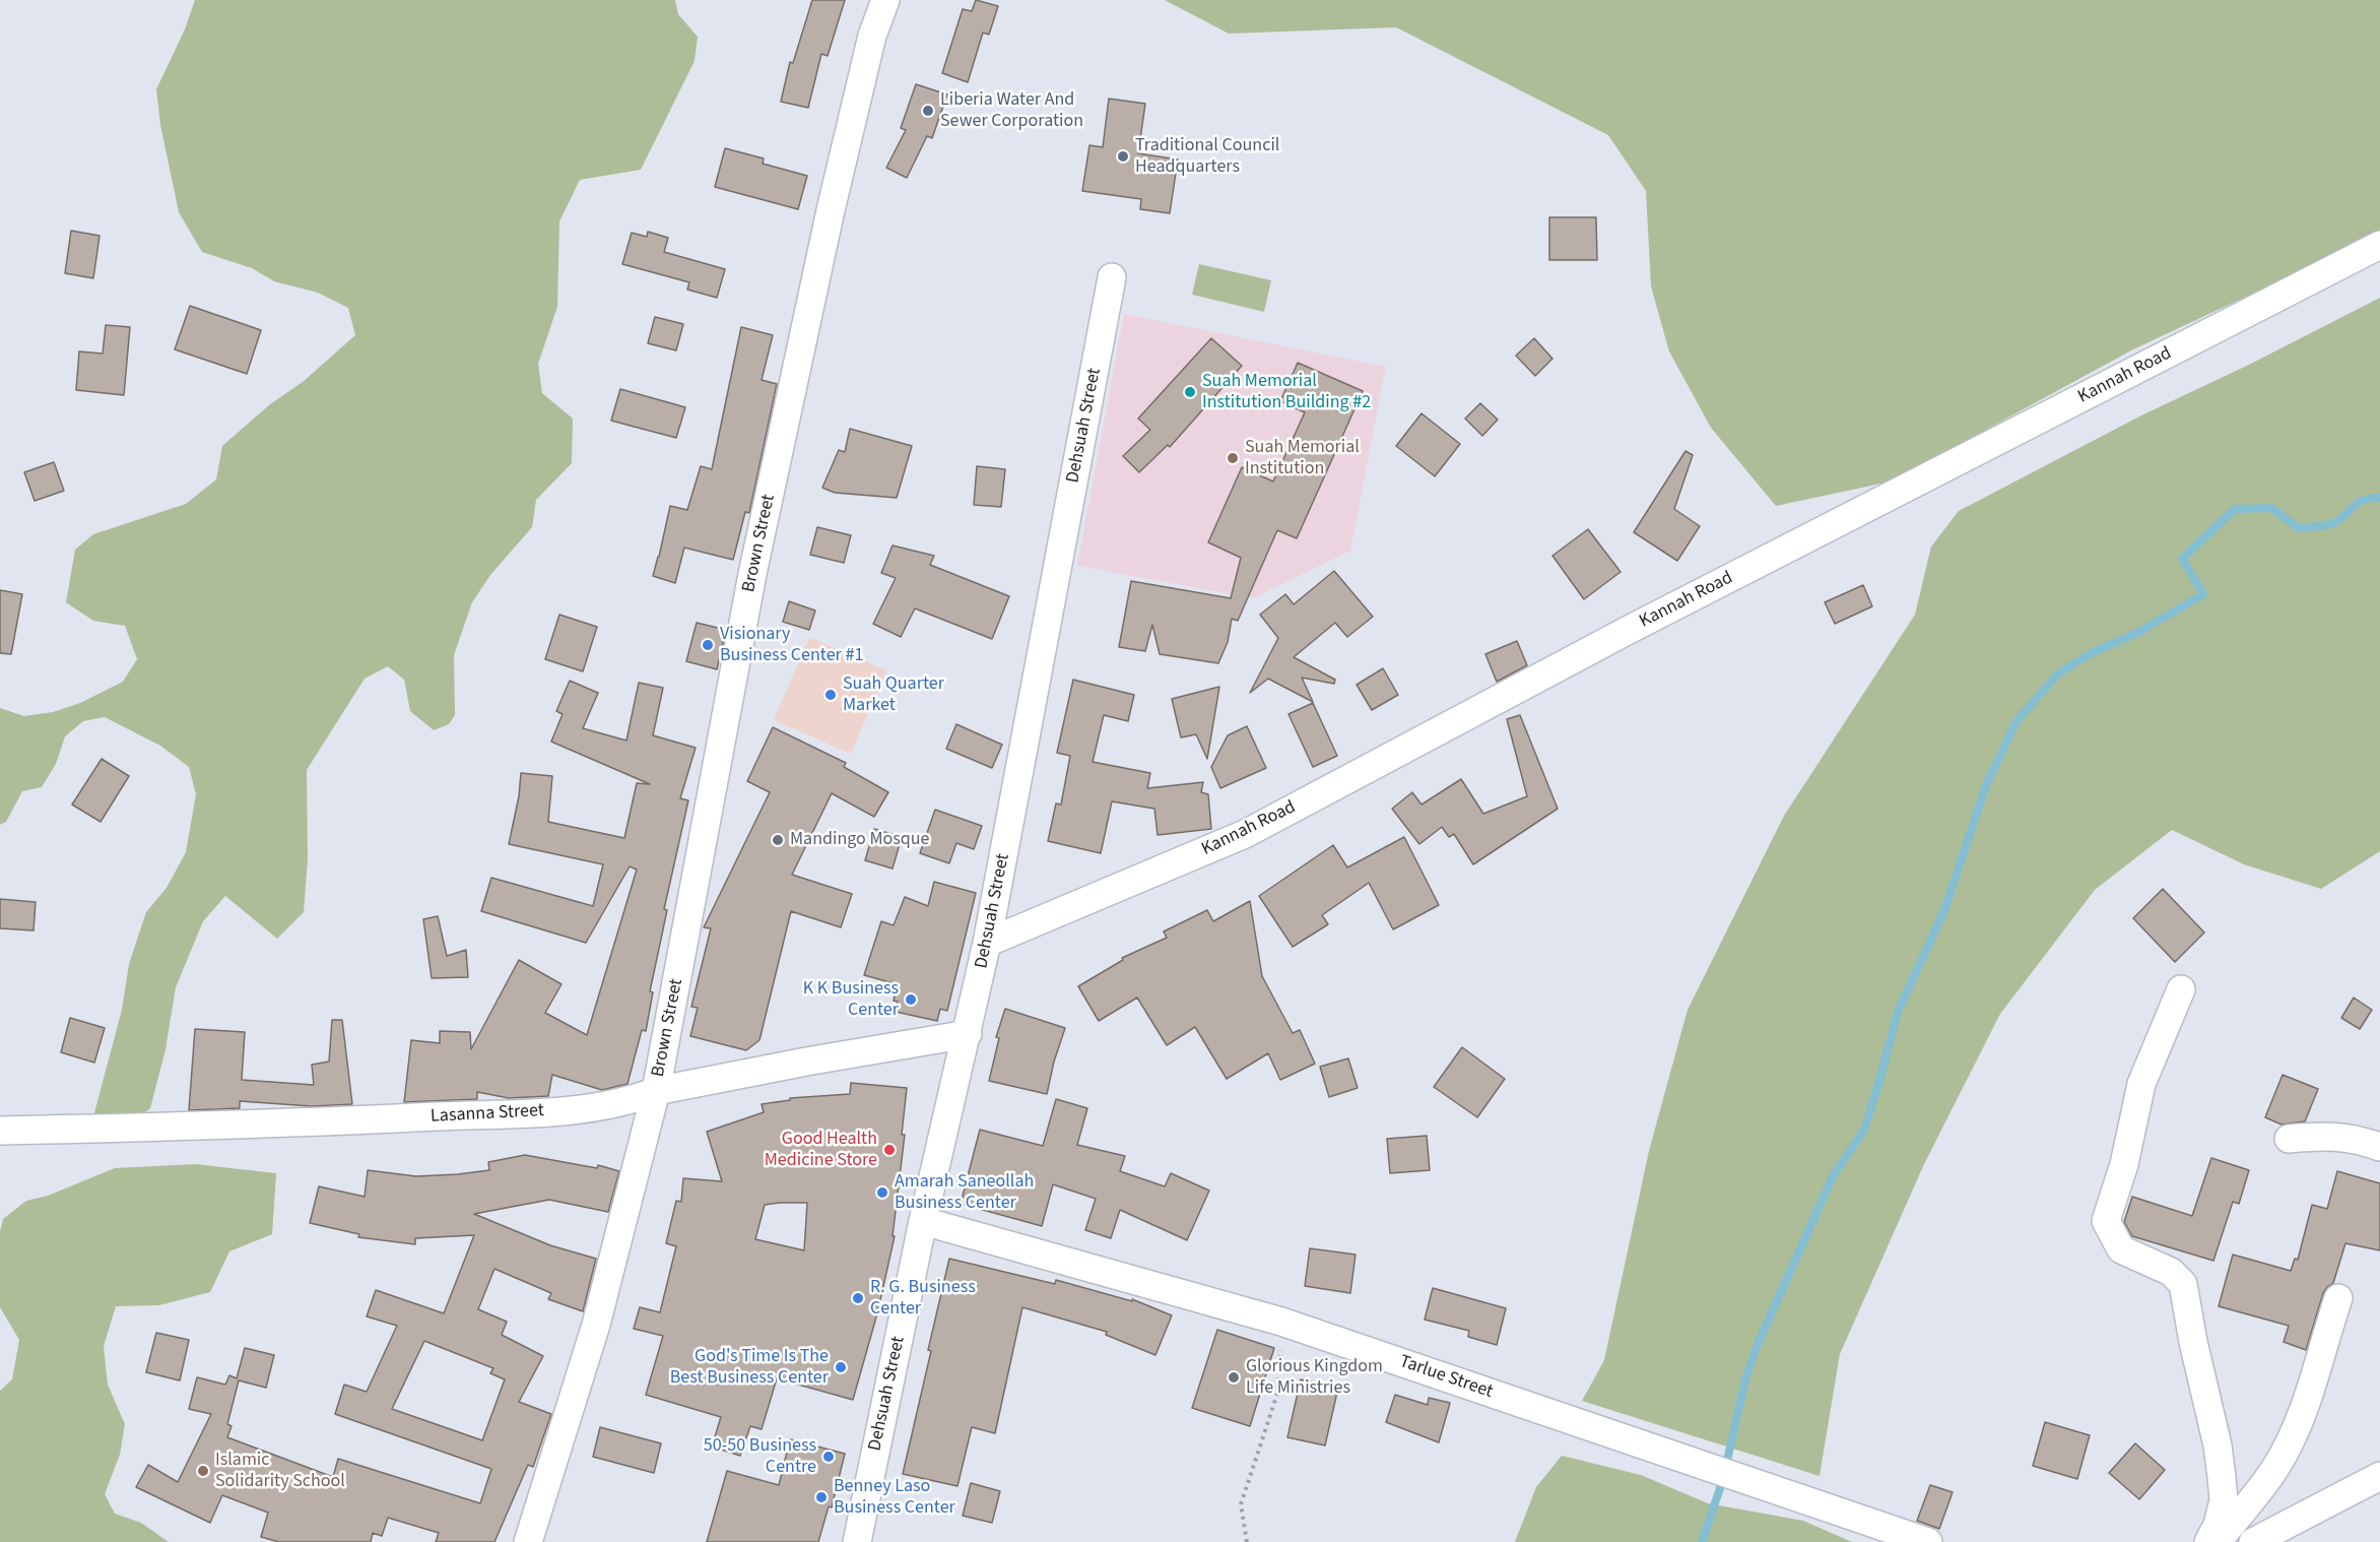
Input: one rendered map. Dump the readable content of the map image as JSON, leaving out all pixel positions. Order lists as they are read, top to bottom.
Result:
{
  "streets": {
    "street": [
      "Kannah Road",
      "Dehsuah Street",
      "Brown Street",
      "Lasanna Street",
      "Tarlue Street"
    ]
  },
  "crossings": [
    ["Kannah Road", "Dehsuah Street"],
    ["Dehsuah Street", "Lasanna Street"],
    ["Dehsuah Street", "Tarlue Street"],
    ["Brown Street", "Lasanna Street"]
  ],
  "places": [
    "Liberia Water And Sewer Corporation",
    "Traditional Council Headquarters",
    "Suah Memorial Institution Building #2",
    "Suah Memorial Institution",
    "Visionary Business Center #1",
    "Suah Quarter Market",
    "Mandingo Mosque",
    "K K Business Center",
    "Good Health Medicine Store",
    "Amarah Saneollah Business Center",
    "R. G. Business Center",
    "God's Time Is The Best Business Center",
    "Glorious Kingdom Life Ministries",
    "50-50 Business Centre",
    "Islamic Solidarity School",
    "Benney Laso Business Center"
  ]
}
